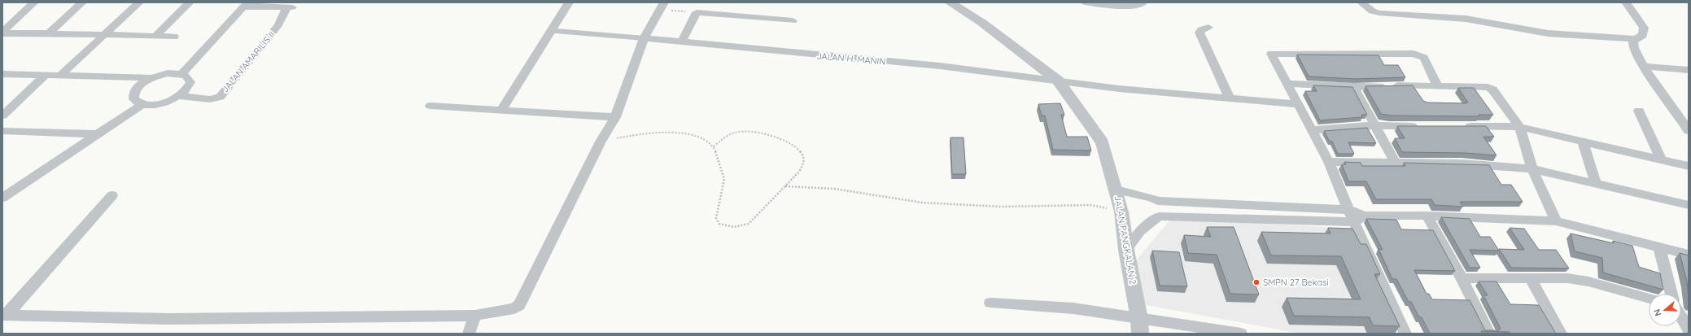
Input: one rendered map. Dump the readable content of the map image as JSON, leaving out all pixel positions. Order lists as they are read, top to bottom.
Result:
{
  "streets": {
    "street": ["JALAN H. MANIN", "JALAN AMARILIS II", "JALAN PANGKALAN 2"]
  },
  "crossings": [
    ["JALAN H. MANIN", "JALAN PANGKALAN 2"]
  ],
  "places": ["SMPN 27 Bekasi"],
  "north": "left"
}
